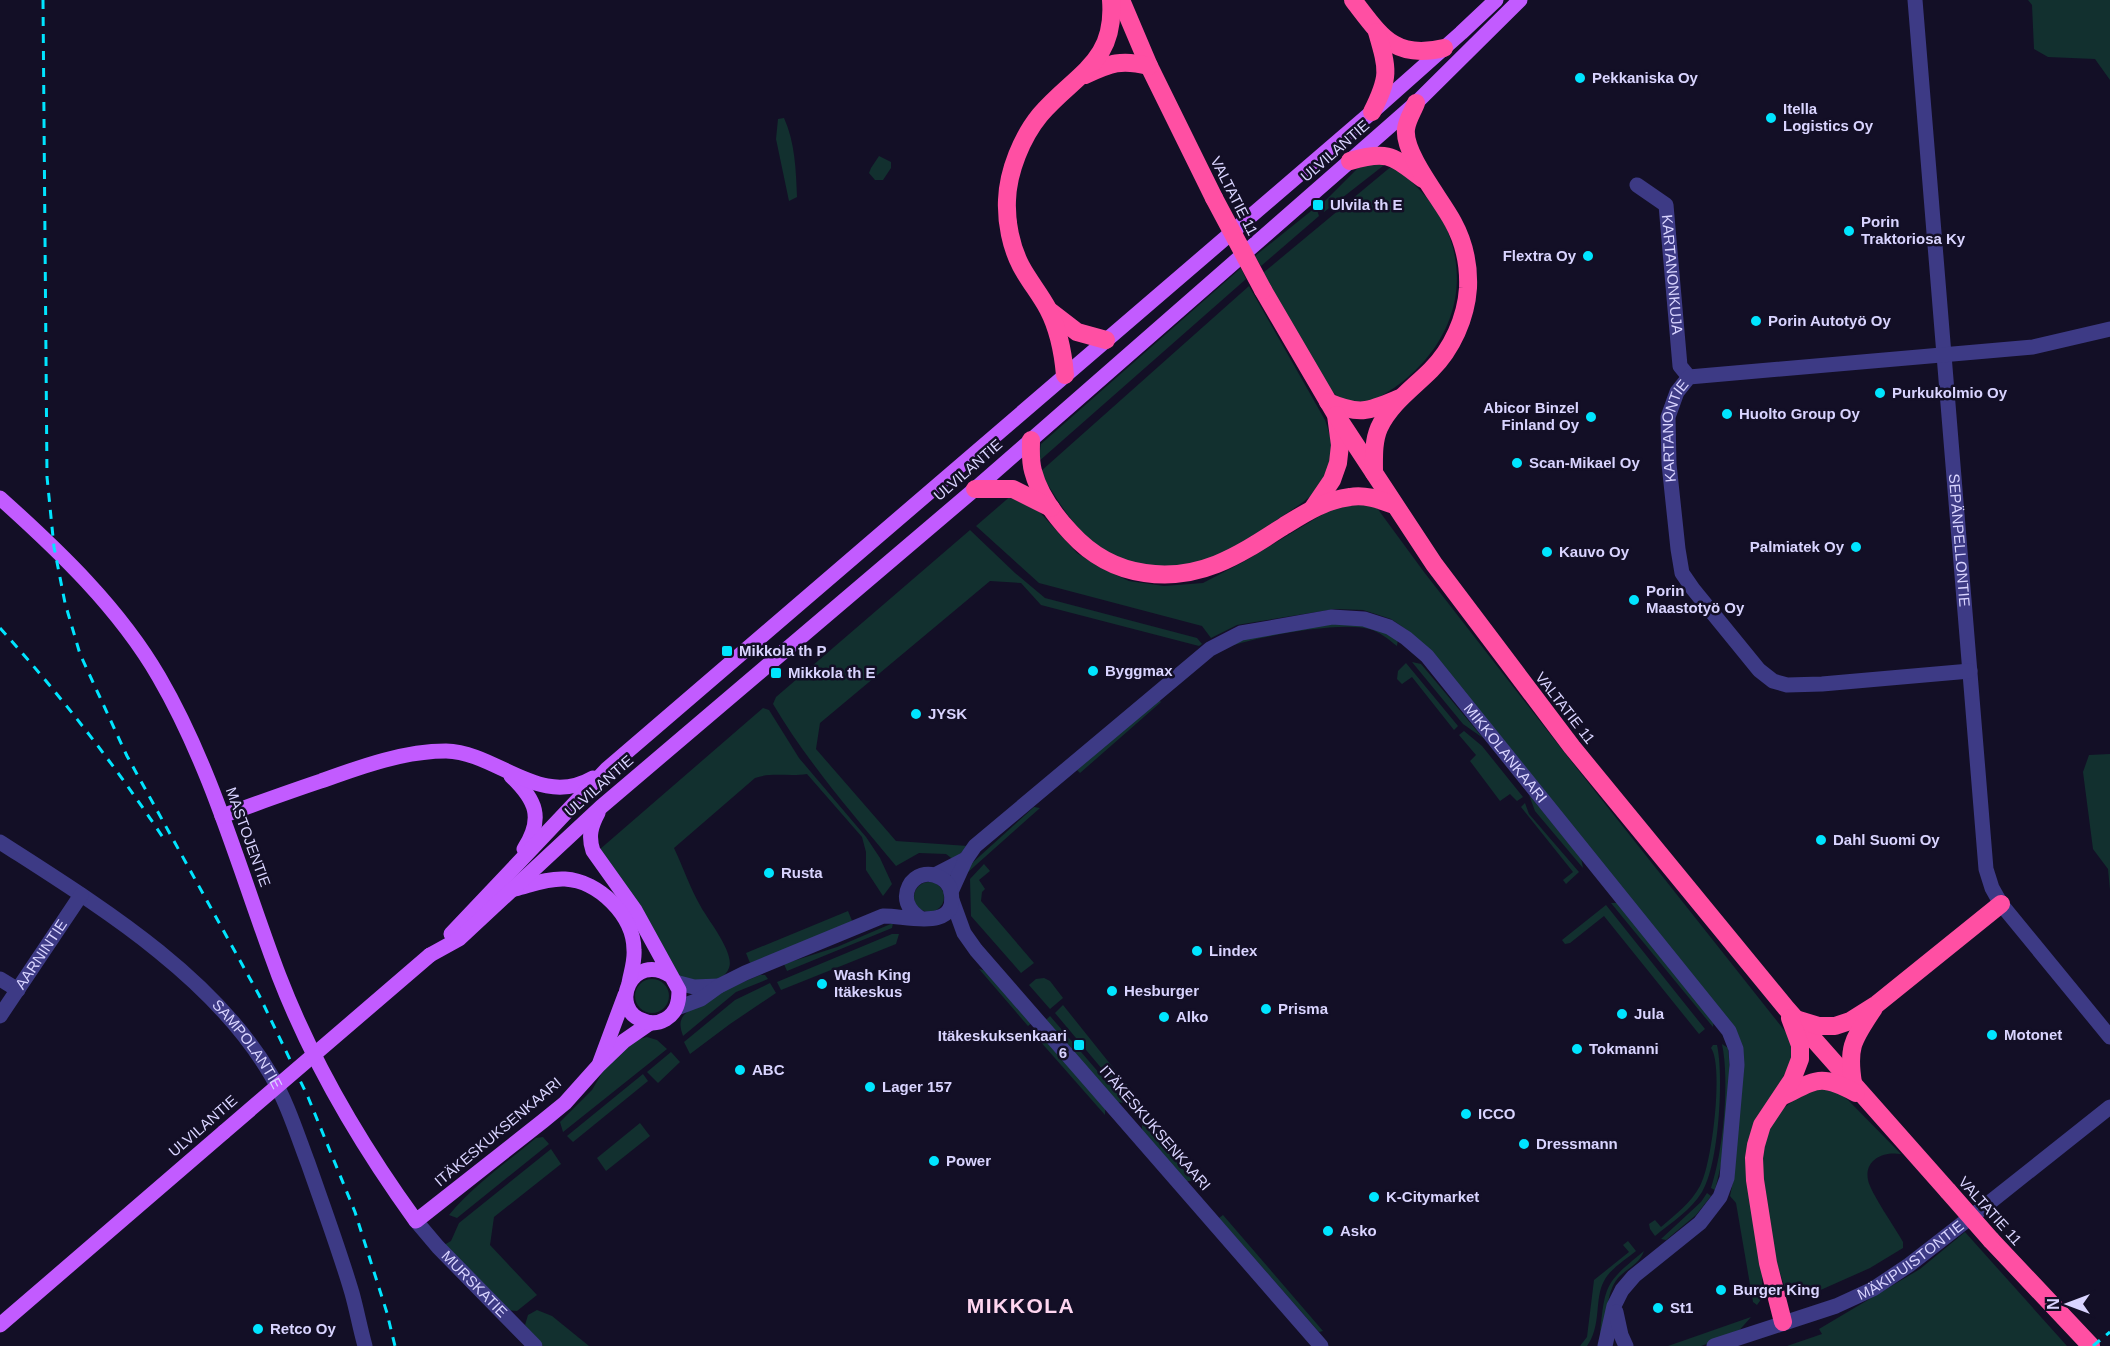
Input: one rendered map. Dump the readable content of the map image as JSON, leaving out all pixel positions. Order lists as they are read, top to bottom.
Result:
{
  "streets": {
    "highway": ["VALTATIE 11"],
    "main road": ["ULVILANTIE", "MASTOJENTIE", "ITÄKESKUKSENKAARI"],
    "street": [
      "KARTANONKUJA",
      "KARTANONTIE",
      "SEPÄNPELLONTIE",
      "MIKKOLANKAARI",
      "AARNINTIE",
      "SAMPOLANTIE",
      "MÄKIPUISTONTIE",
      "MURSKATIE"
    ]
  },
  "crossings": [
    ["ULVILANTIE", "ITÄKESKUKSENKAARI"],
    ["KARTANONKUJA", "KARTANONTIE"],
    ["KARTANONTIE", "SEPÄNPELLONTIE"],
    ["MIKKOLANKAARI", "ITÄKESKUKSENKAARI"],
    ["MASTOJENTIE", "ITÄKESKUKSENKAARI"],
    ["MASTOJENTIE", "MURSKATIE"],
    ["AARNINTIE", "SAMPOLANTIE"],
    ["ITÄKESKUKSENKAARI", "MURSKATIE"]
  ],
  "districts": ["MIKKOLA"],
  "places": {
    "other": [
      "Pekkaniska Oy",
      "Itella Logistics Oy",
      "Porin Traktoriosa Ky",
      "Flextra Oy",
      "Porin Autotyö Oy",
      "Purkukolmio Oy",
      "Huolto Group Oy",
      "Abicor Binzel Finland Oy",
      "Scan-Mikael Oy",
      "Palmiatek Oy",
      "Kauvo Oy",
      "Porin Maastotyö Oy",
      "Byggmax",
      "JYSK",
      "Dahl Suomi Oy",
      "Rusta",
      "Lindex",
      "Wash King Itäkeskus",
      "Hesburger",
      "Prisma",
      "Jula",
      "Alko",
      "Motonet",
      "Tokmanni",
      "ABC",
      "Lager 157",
      "ICCO",
      "Dressmann",
      "Power",
      "K-Citymarket",
      "Asko",
      "Burger King",
      "St1",
      "Retco Oy"
    ],
    "transit": [
      "Ulvila th E",
      "Mikkola th P",
      "Mikkola th E",
      "Itäkeskuksenkaari 6"
    ]
  },
  "north": "left"
}
